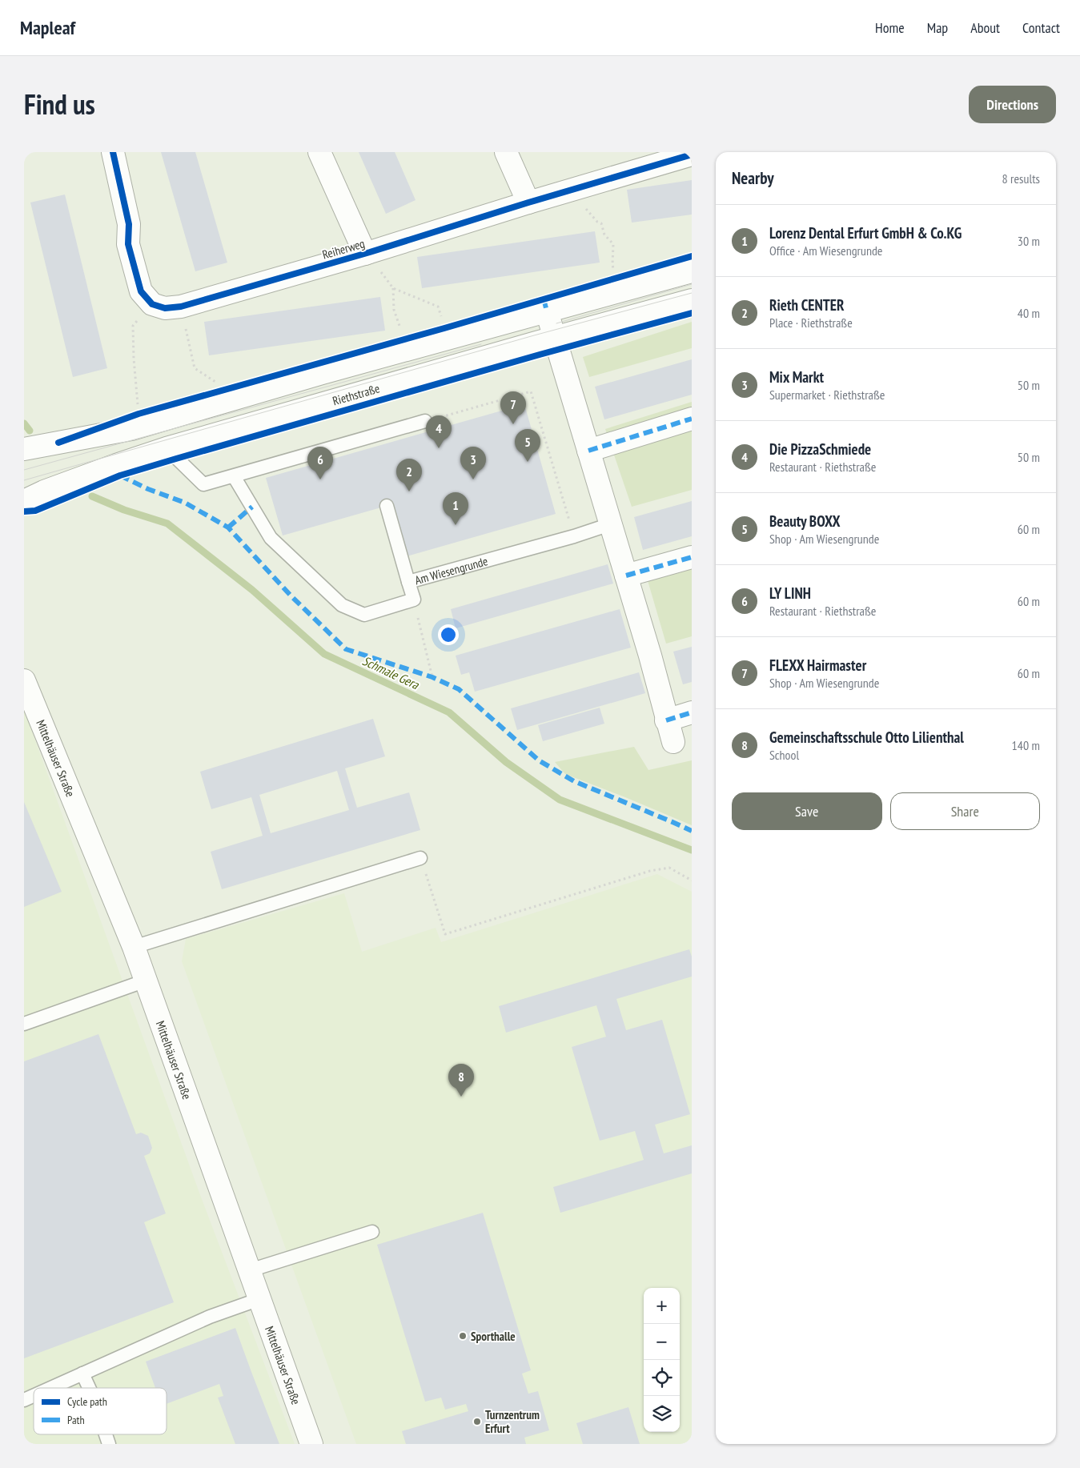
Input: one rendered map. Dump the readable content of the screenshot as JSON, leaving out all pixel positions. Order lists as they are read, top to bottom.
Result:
{
  "streets": {
    "street": ["Reiherweg", "Riethstraße", "Mittelhäuser Straße"],
    "lane": ["Am Wiesengrunde"]
  },
  "water": ["Schmale Gera"],
  "places": ["Sporthalle", "Turnzentrum Erfurt"],
  "legend": ["Cycle path", "Path"],
  "page": {
    "header": "Mapleaf",
    "nav": [
      "Home",
      "Map",
      "About",
      "Contact"
    ],
    "title": "Find us",
    "buttons": [
      "Directions",
      ["Save", "Share"]
    ],
    "heading": ["Nearby", "8 results"],
    "list": [
      {
        "mark": "1",
        "name": "Lorenz Dental Erfurt GmbH & Co.KG",
        "note": "Office · Am Wiesengrunde",
        "value": "30 m"
      },
      {
        "mark": "2",
        "name": "Rieth CENTER",
        "note": "Place · Riethstraße",
        "value": "40 m"
      },
      {
        "mark": "3",
        "name": "Mix Markt",
        "note": "Supermarket · Riethstraße",
        "value": "50 m"
      },
      {
        "mark": "4",
        "name": "Die PizzaSchmiede",
        "note": "Restaurant · Riethstraße",
        "value": "50 m"
      },
      {
        "mark": "5",
        "name": "Beauty BOXX",
        "note": "Shop · Am Wiesengrunde",
        "value": "60 m"
      },
      {
        "mark": "6",
        "name": "LY LINH",
        "note": "Restaurant · Riethstraße",
        "value": "60 m"
      },
      {
        "mark": "7",
        "name": "FLEXX Hairmaster",
        "note": "Shop · Am Wiesengrunde",
        "value": "60 m"
      },
      {
        "mark": "8",
        "name": "Gemeinschaftsschule Otto Lilienthal",
        "note": "School",
        "value": "140 m"
      }
    ],
    "pins": [
      "7",
      "4",
      "5",
      "3",
      "6",
      "2",
      "1",
      "8"
    ],
    "map_buttons": ["+", "−"]
  }
}
